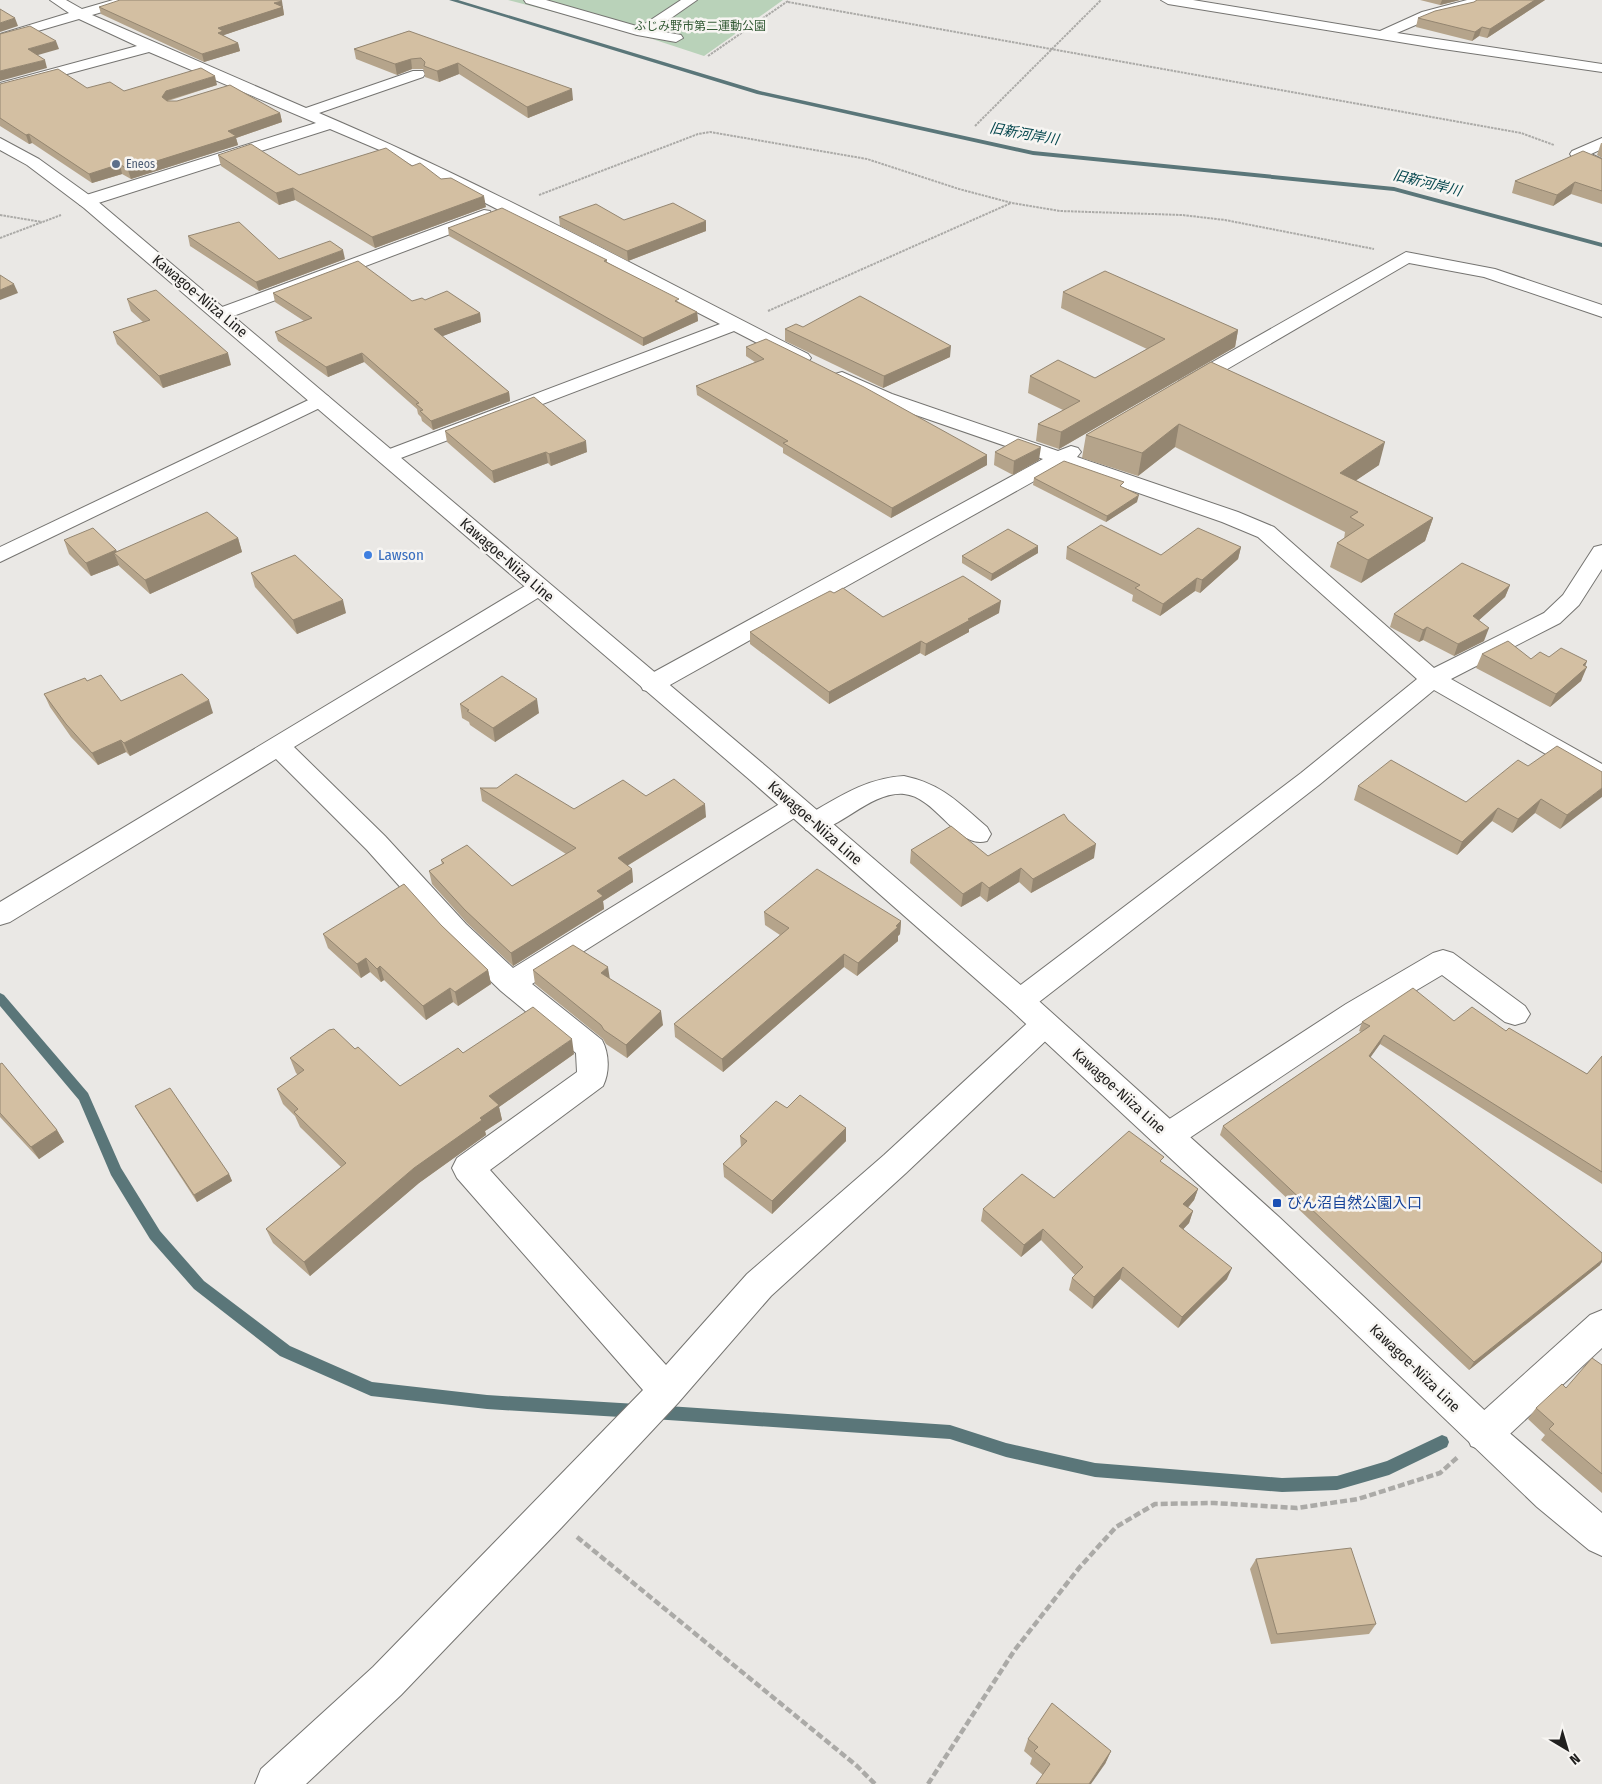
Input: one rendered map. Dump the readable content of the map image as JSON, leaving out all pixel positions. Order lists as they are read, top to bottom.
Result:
{
  "streets": {
    "street": ["Kawagoe-Niiza Line"]
  },
  "water": ["旧新河岸川"],
  "parks": ["ふじみ野市第二運動公園"],
  "places": {
    "other": ["Eneos", "Lawson"],
    "transit": ["びん沼自然公園入口"]
  },
  "north": "bottom right"
}
